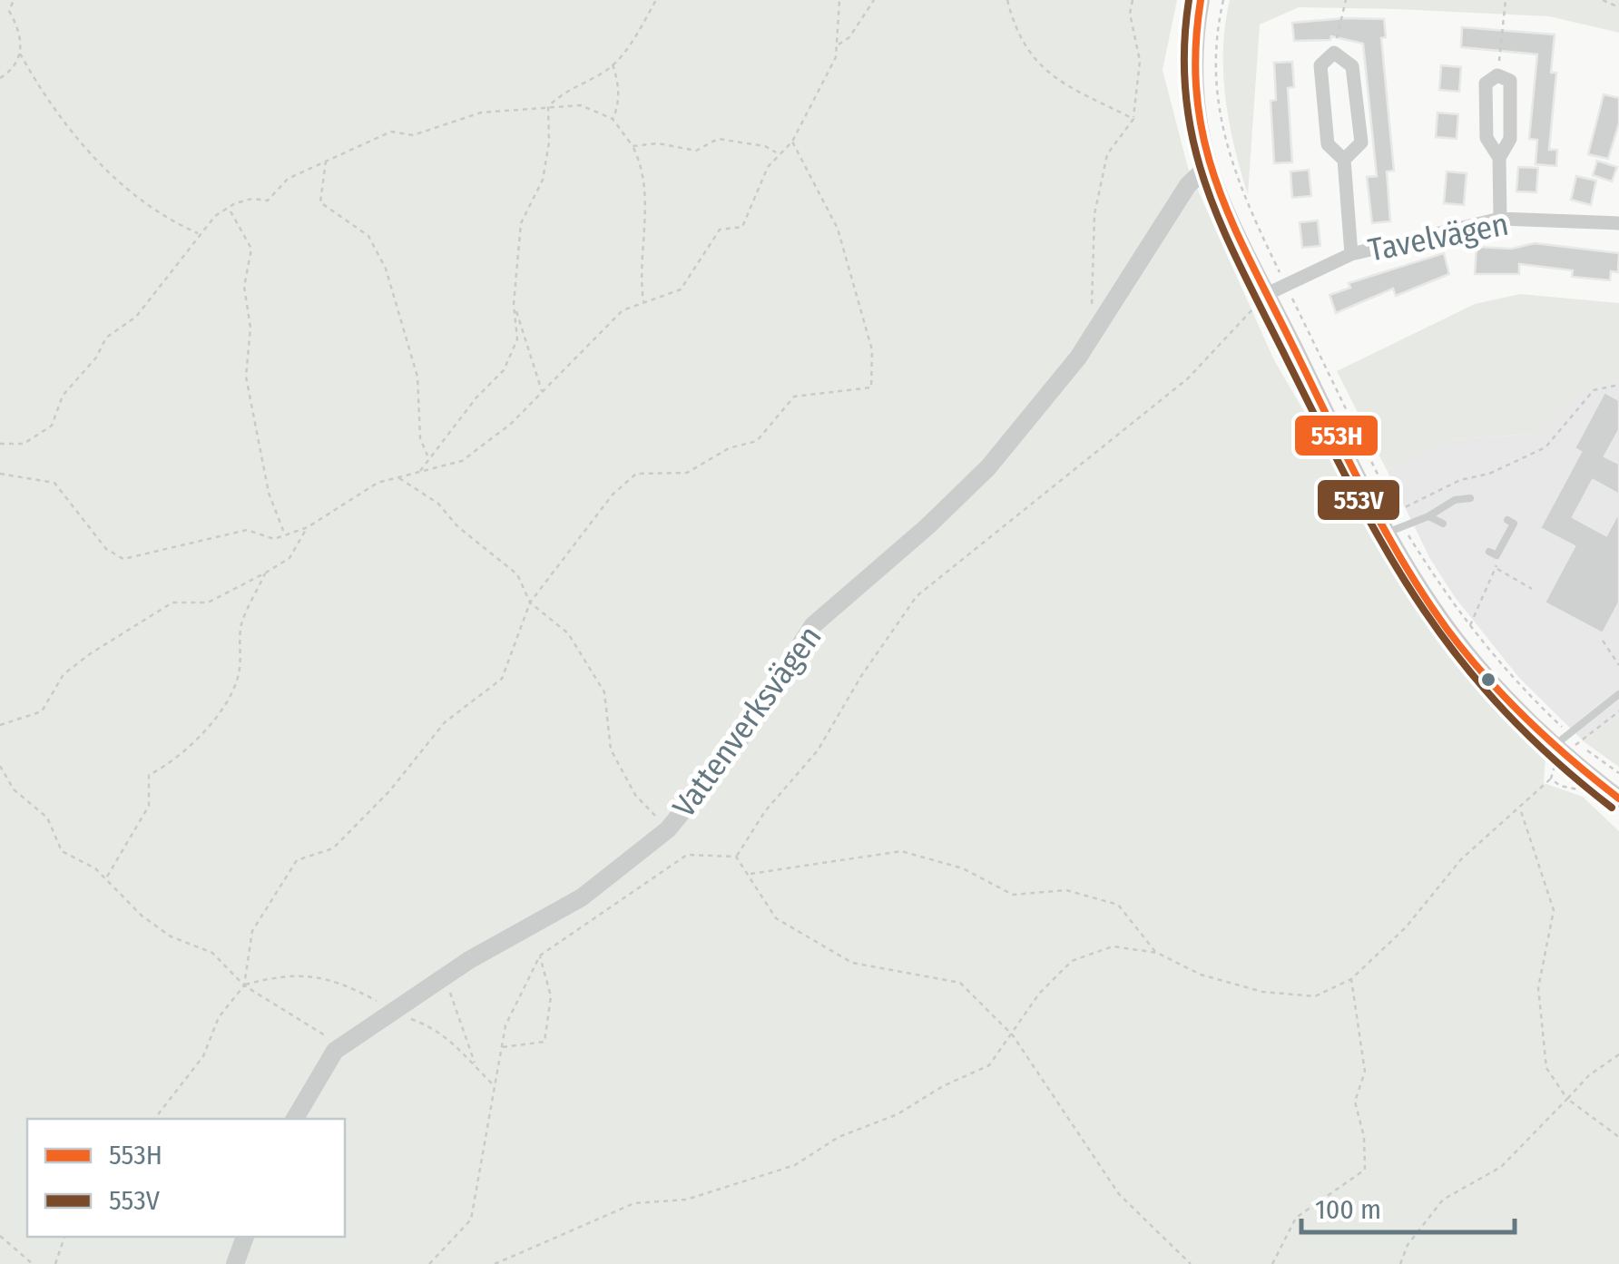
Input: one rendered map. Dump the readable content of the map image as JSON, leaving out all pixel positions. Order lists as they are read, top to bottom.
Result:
{
  "streets": {
    "street": ["Tavelvägen", "Vattenverksvägen"]
  },
  "lines": ["transit line 553H", "transit line 553V"],
  "legend": ["553H", "553V"],
  "scale_bar": "100 m"
}
